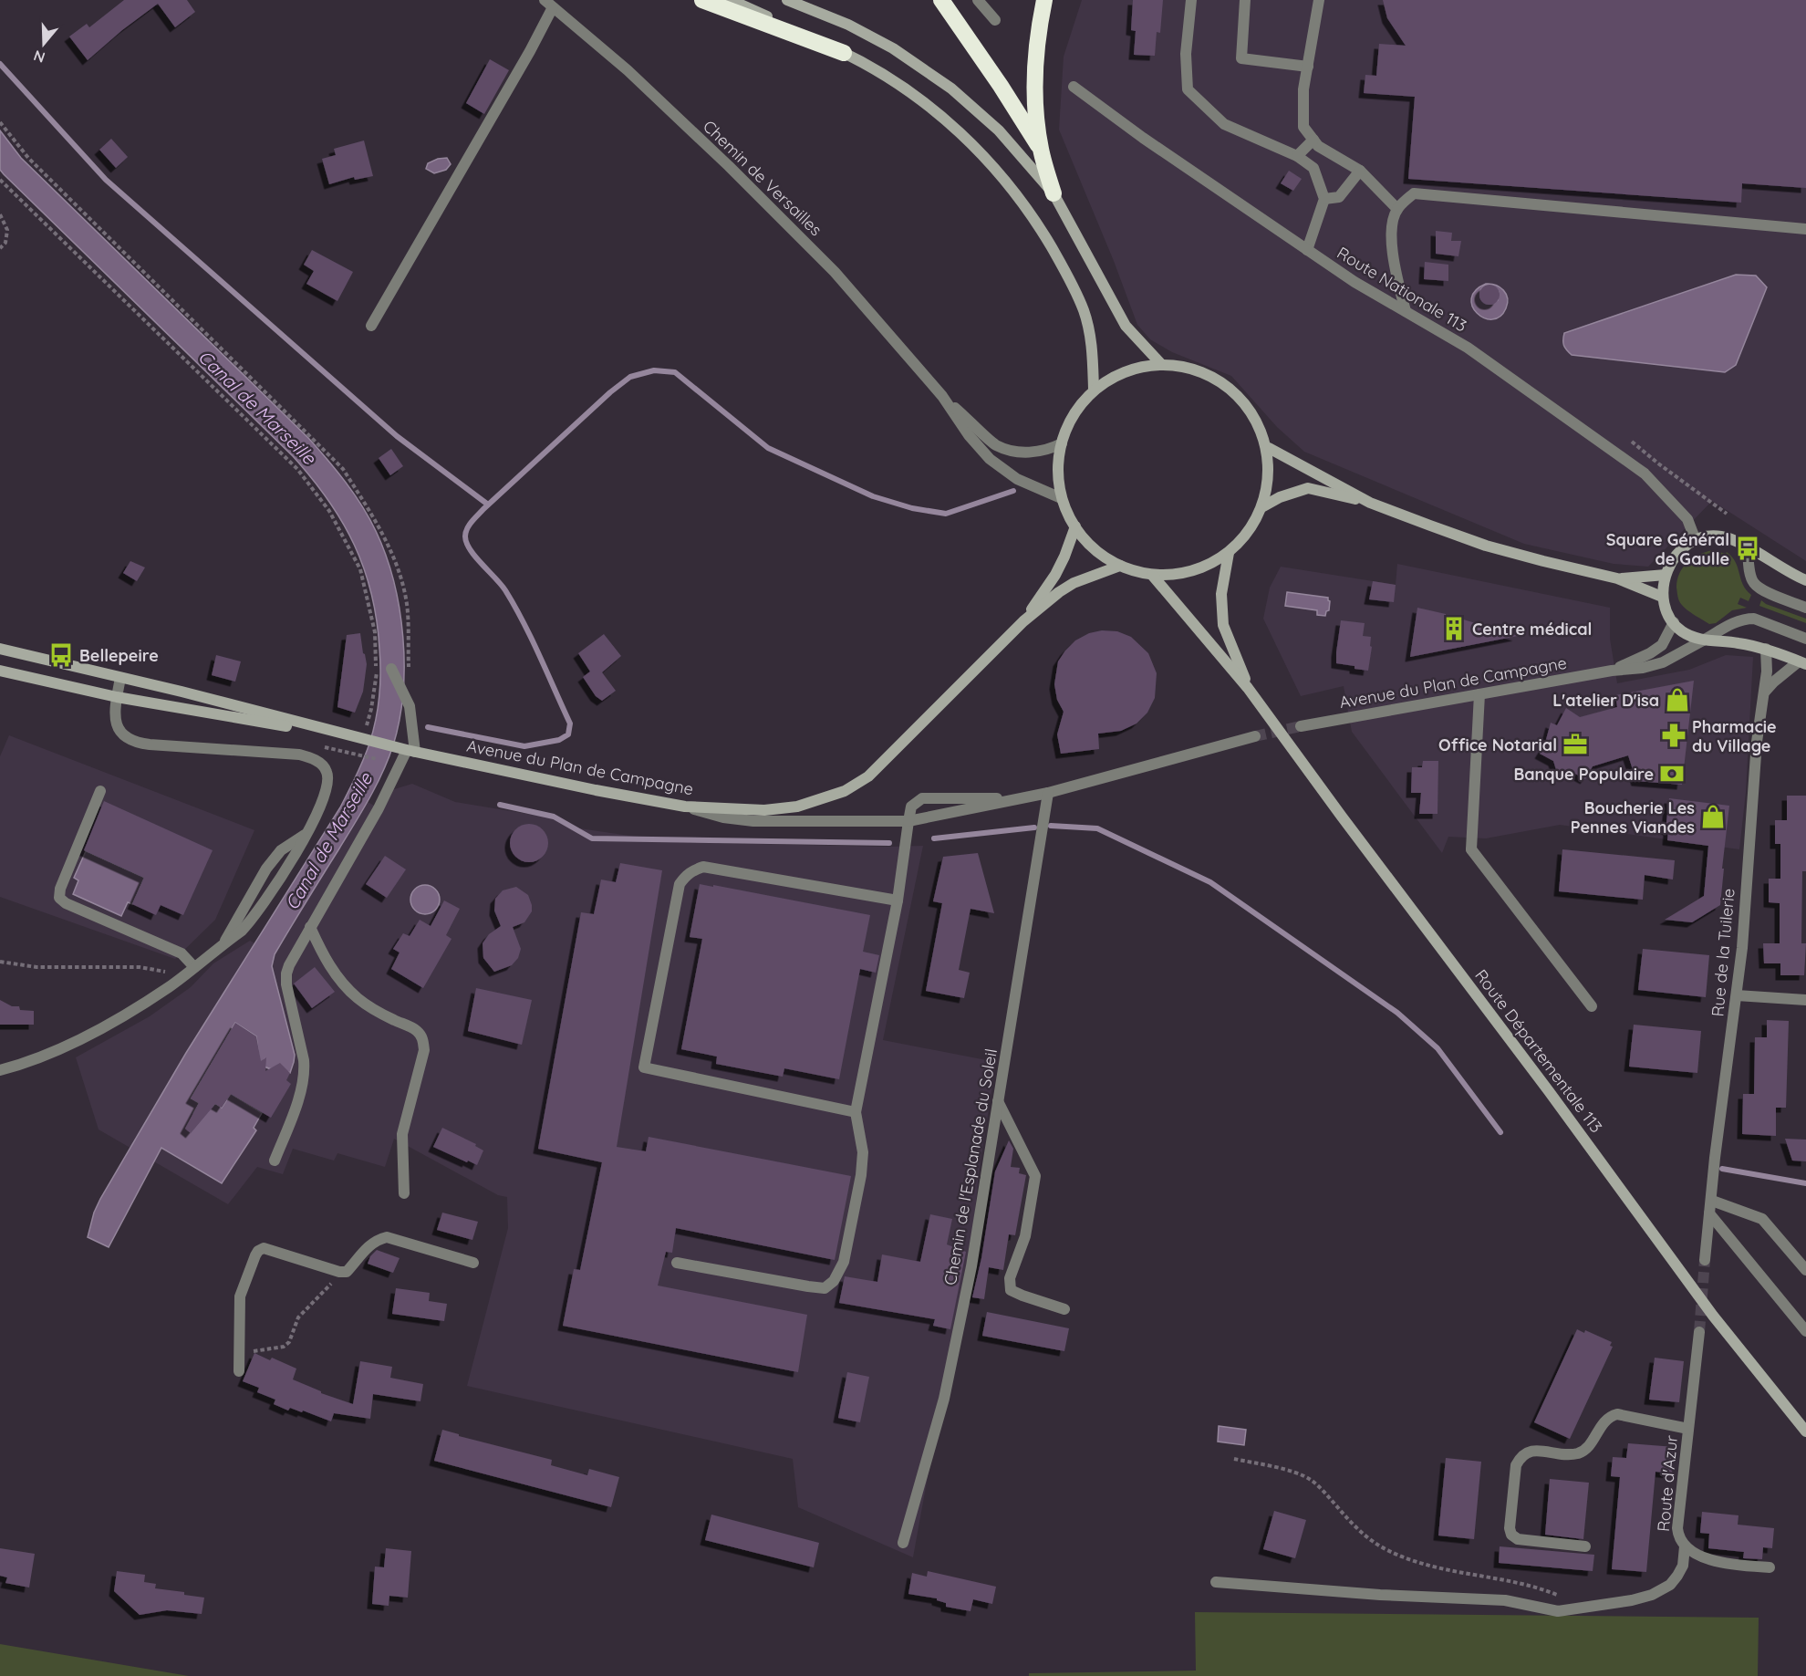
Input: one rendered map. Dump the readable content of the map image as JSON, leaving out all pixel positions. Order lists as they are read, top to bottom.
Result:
{
  "streets": {
    "main road": ["Avenue du Plan de Campagne", "Route Départementale 113"],
    "street": [
      "Chemin de Versailles",
      "Route Nationale 113",
      "Rue de la Tuilerie",
      "Chemin de l'Esplanade du Soleil",
      "Route d'Azur"
    ]
  },
  "water": ["Canal de Marseille"],
  "places": {
    "bus stop": ["Square Général de Gaulle", "Bellepeire"],
    "building": ["Centre médical"],
    "shop": ["L'atelier D'isa", "Boucherie Les Pennes Viandes"],
    "pharmacy": ["Pharmacie du Village"],
    "office": ["Office Notarial"],
    "bank": ["Banque Populaire"]
  },
  "north": "bottom"
}
